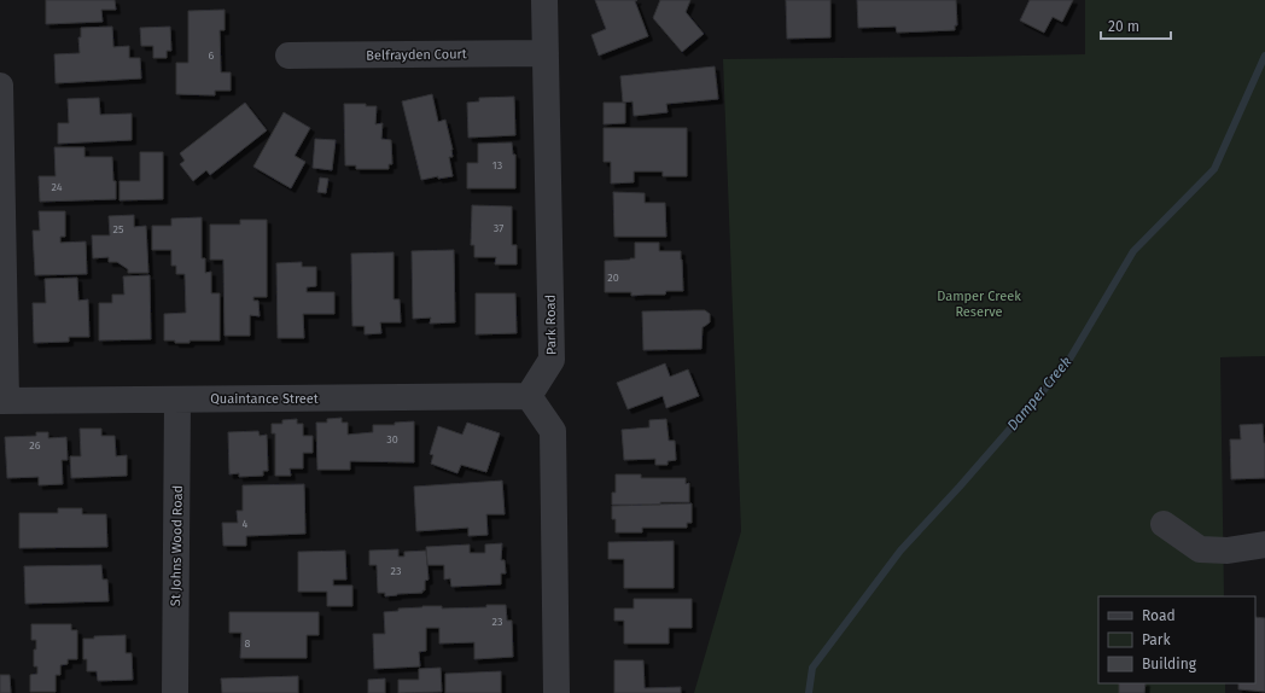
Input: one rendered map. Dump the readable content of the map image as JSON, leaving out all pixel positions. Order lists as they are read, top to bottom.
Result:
{
  "streets": {
    "street": [
      "Belfrayden Court",
      "Park Road",
      "Quaintance Street",
      "St Johns Wood Road"
    ]
  },
  "crossings": [
    ["Belfrayden Court", "Park Road"],
    ["Park Road", "Quaintance Street"],
    ["Quaintance Street", "St Johns Wood Road"]
  ],
  "water": ["Damper Creek"],
  "parks": ["Damper Creek Reserve"],
  "house_numbers": [
    "6",
    "13",
    "24",
    "37",
    "25",
    "20",
    "30",
    "26",
    "4",
    "23",
    "23",
    "8"
  ],
  "legend": ["Road", "Park", "Building"],
  "scale_bar": "20 m"
}
